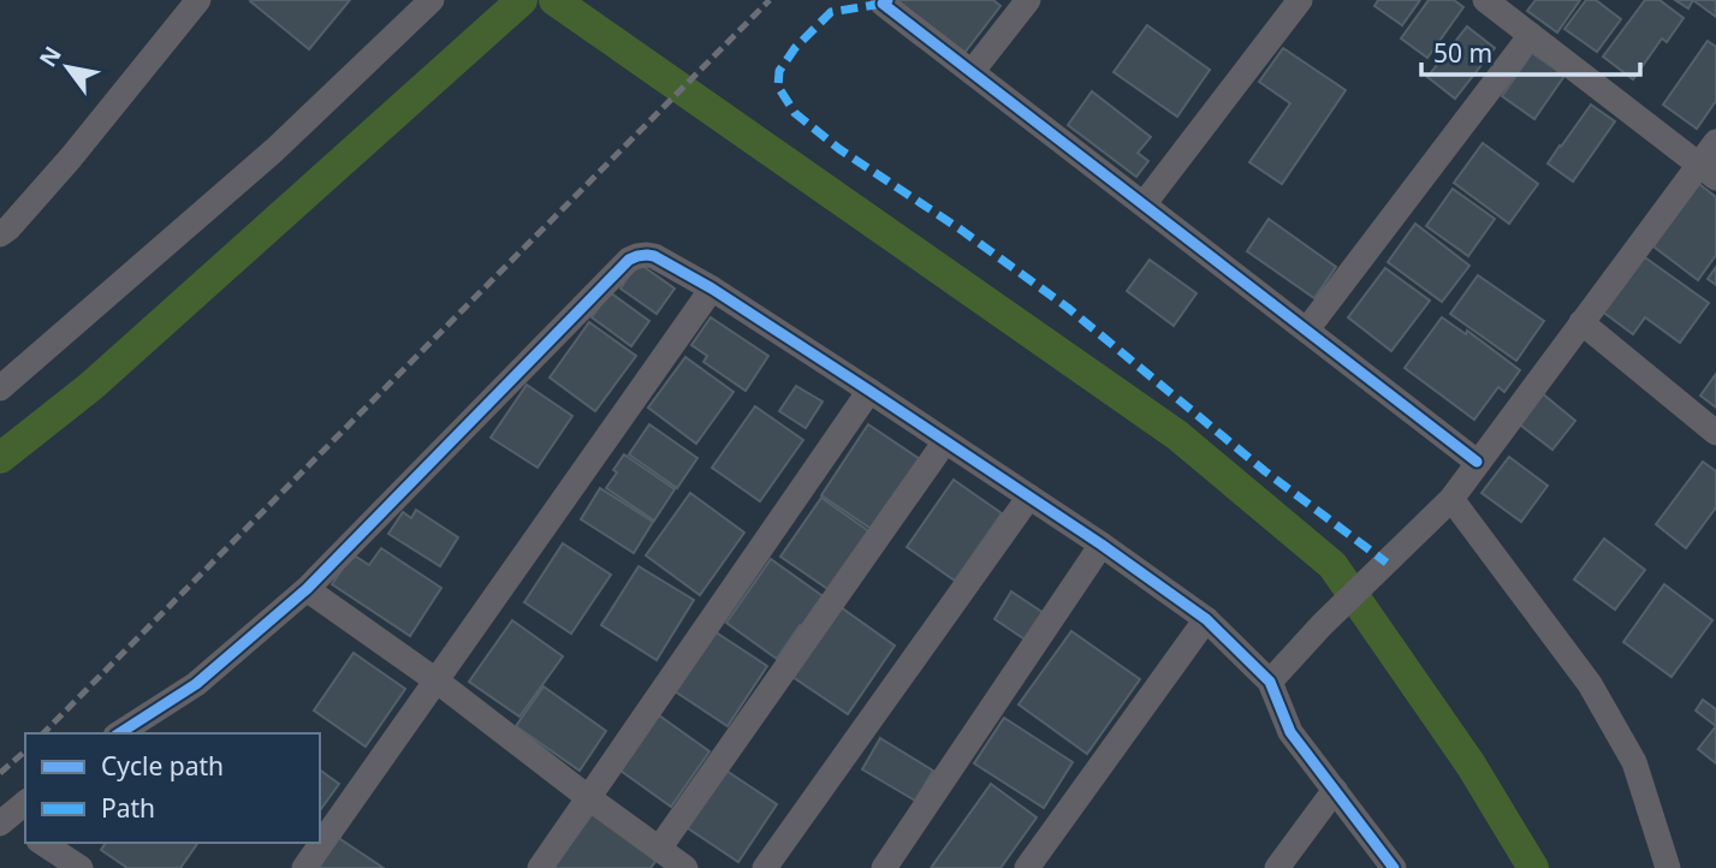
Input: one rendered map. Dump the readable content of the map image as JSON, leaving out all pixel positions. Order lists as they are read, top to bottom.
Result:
{
  "legend": ["Cycle path", "Path"],
  "scale_bar": "50 m",
  "north": "top left"
}
